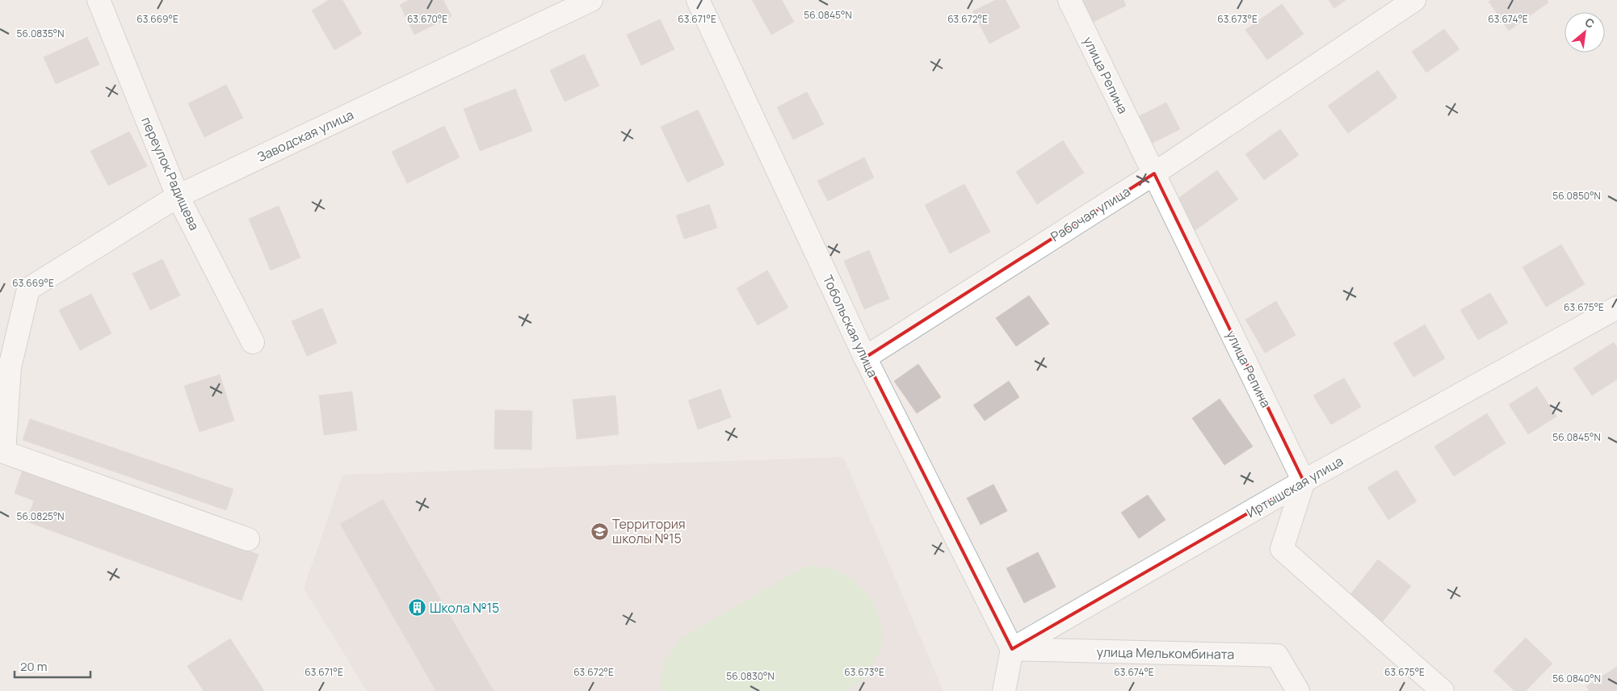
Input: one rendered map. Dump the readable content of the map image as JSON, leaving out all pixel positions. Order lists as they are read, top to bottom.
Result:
{
  "streets": {
    "street": [
      "улица Репина",
      "Заводская улица",
      "переулок Радищева",
      "Рабочая улица",
      "Тобольская улица",
      "Иртышская улица",
      "улица Мелькомбината"
    ]
  },
  "crossings": [
    ["улица Репина", "Рабочая улица"],
    ["улица Репина", "Иртышская улица"],
    ["Заводская улица", "переулок Радищева"],
    ["Рабочая улица", "Тобольская улица"],
    ["Тобольская улица", "Иртышская улица"],
    ["Тобольская улица", "улица Мелькомбината"],
    ["Иртышская улица", "улица Мелькомбината"]
  ],
  "places": {
    "school or university": ["Территория школы №15"],
    "building": ["Школа №15"]
  },
  "scale_bar": "20 m",
  "north": "top right",
  "coordinates": [
    "56.0845°N",
    "63.669°E",
    "63.670°E",
    "63.671°E",
    "63.672°E",
    "63.673°E",
    "63.674°E",
    "56.0835°N",
    "56.0850°N",
    "63.675°E",
    "56.0825°N",
    "56.0830°N",
    "56.0840°N"
  ]
}
